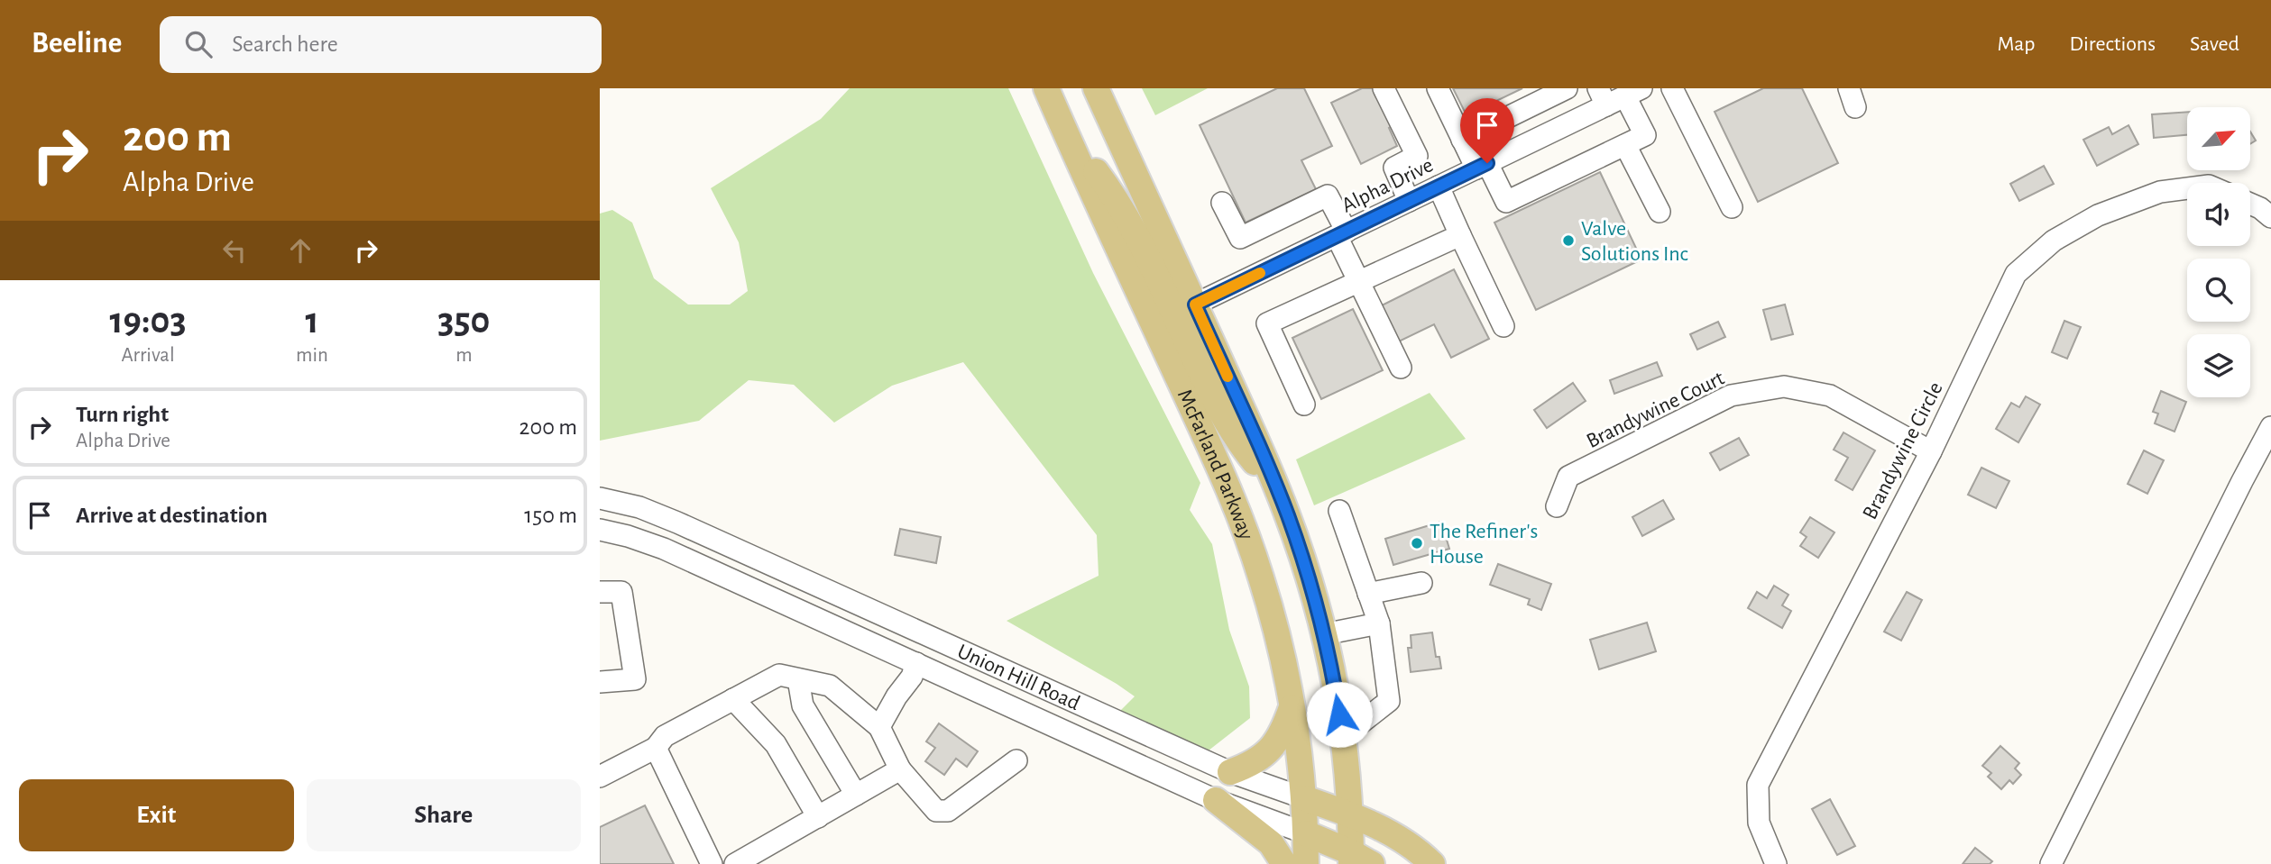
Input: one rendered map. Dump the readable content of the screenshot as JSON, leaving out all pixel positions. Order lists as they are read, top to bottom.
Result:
{
  "streets": {
    "main road": ["McFarland Parkway", "Union Hill Road"],
    "street": ["Alpha Drive", "Brandywine Court", "Brandywine Circle"]
  },
  "crossings": [
    ["Alpha Drive", "McFarland Parkway"],
    ["Brandywine Court", "Brandywine Circle"],
    ["McFarland Parkway", "Union Hill Road"]
  ],
  "places": ["Valve Solutions Inc", "The Refiner's House"],
  "north": "top right",
  "page": {
    "header": "Beeline",
    "search": "Search here",
    "nav": ["Map", "Directions", "Saved"],
    "turn": ["200 m", "Alpha Drive"],
    "eta": [
      "19:03",
      "Arrival",
      "1",
      "min",
      "350",
      "m"
    ],
    "list": [
      {
        "name": "Turn right",
        "note": "Alpha Drive",
        "value": "200 m"
      },
      {
        "name": "Arrive at destination",
        "value": "150 m"
      }
    ],
    "buttons": ["Exit", "Share"]
  }
}
